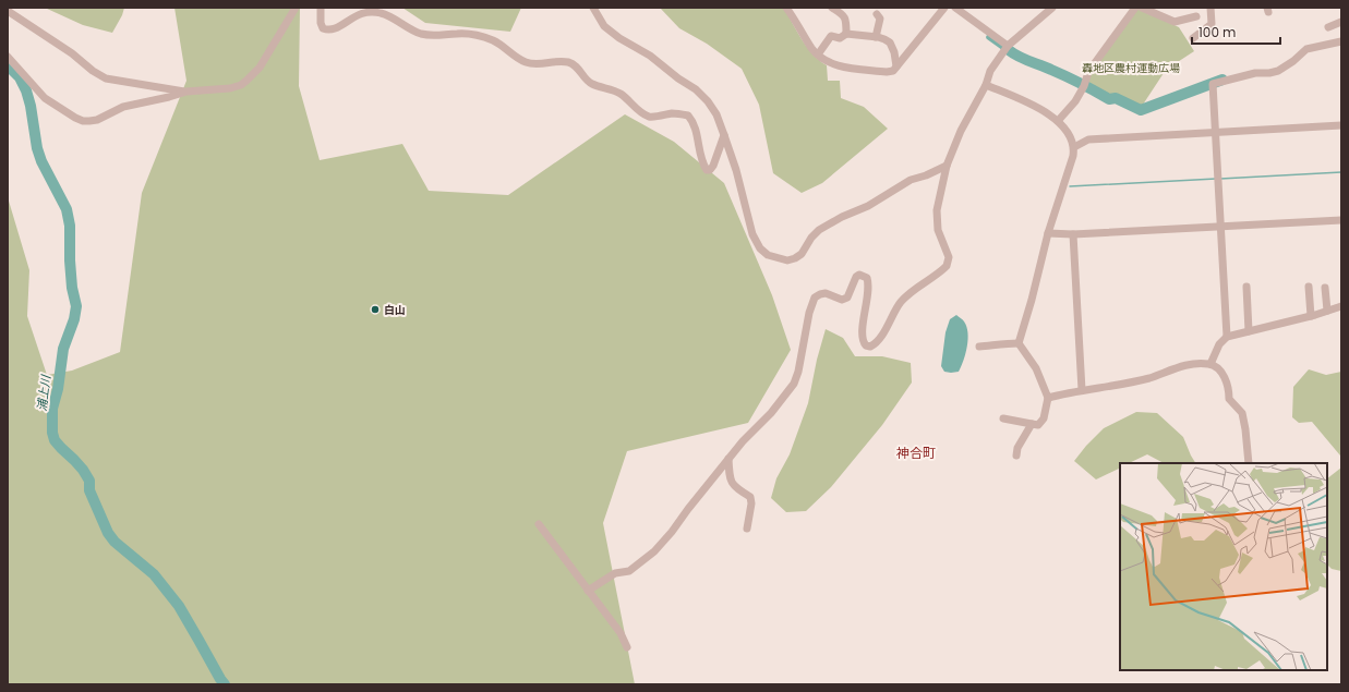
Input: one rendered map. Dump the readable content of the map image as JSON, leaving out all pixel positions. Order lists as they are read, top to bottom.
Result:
{
  "districts": ["神合町"],
  "water": ["浦上川"],
  "parks": ["轟地区農村運動広場"],
  "places": ["白山"],
  "scale_bar": "100 m"
}
